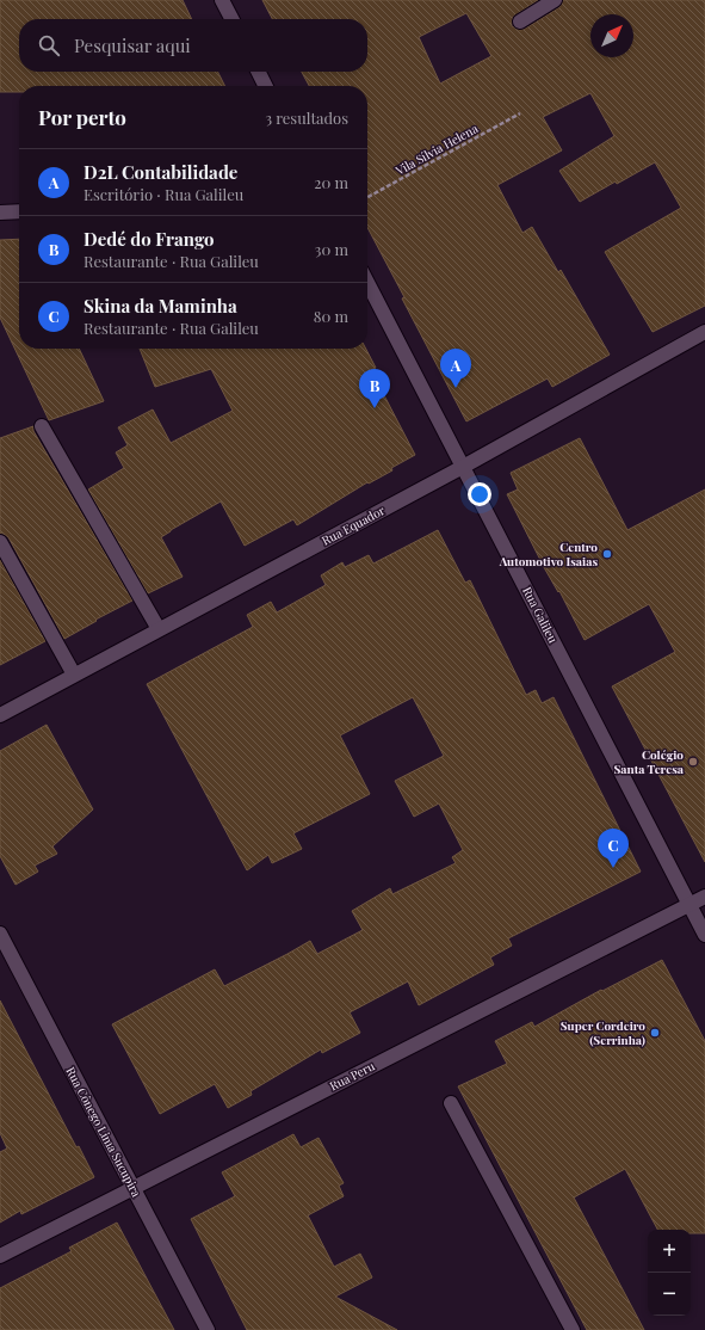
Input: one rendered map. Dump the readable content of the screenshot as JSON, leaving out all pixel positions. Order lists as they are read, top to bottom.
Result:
{
  "streets": {
    "street": [
      "Rua Equador",
      "Rua Galileu",
      "Rua Peru",
      "Rua Cônego Lima Sucupira"
    ],
    "path": ["Vila Sílvia Helena"]
  },
  "crossings": [
    ["Rua Equador", "Rua Galileu"],
    ["Rua Galileu", "Rua Peru"],
    ["Rua Peru", "Rua Cônego Lima Sucupira"]
  ],
  "places": ["Centro Automotivo Isaias", "Colégio Santa Teresa", "Super Cordeiro (Serrinha)"],
  "north": "top right",
  "page": {
    "search": "Pesquisar aqui",
    "heading": ["Por perto", "3 resultados"],
    "list": [
      {
        "mark": "A",
        "name": "D2L Contabilidade",
        "note": "Escritório · Rua Galileu",
        "value": "20 m"
      },
      {
        "mark": "B",
        "name": "Dedé do Frango",
        "note": "Restaurante · Rua Galileu",
        "value": "30 m"
      },
      {
        "mark": "C",
        "name": "Skina da Maminha",
        "note": "Restaurante · Rua Galileu",
        "value": "80 m"
      }
    ],
    "pins": ["A", "B", "C"],
    "map_buttons": ["+", "−"]
  }
}
